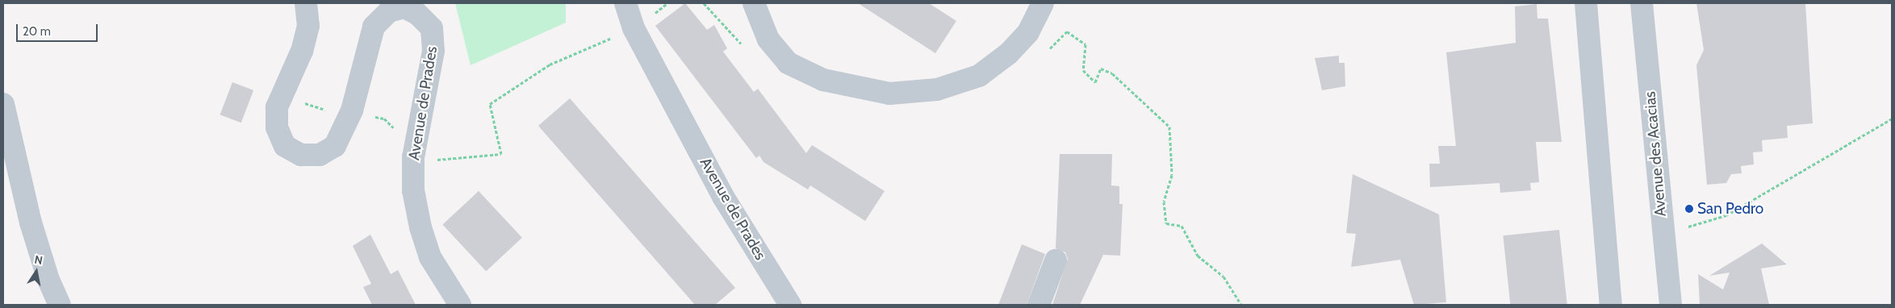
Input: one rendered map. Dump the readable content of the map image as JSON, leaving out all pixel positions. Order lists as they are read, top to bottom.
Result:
{
  "streets": {
    "street": ["Avenue de Prades", "Avenue des Acacias"]
  },
  "places": ["San Pedro"],
  "scale_bar": "20 m",
  "north": "top"
}
